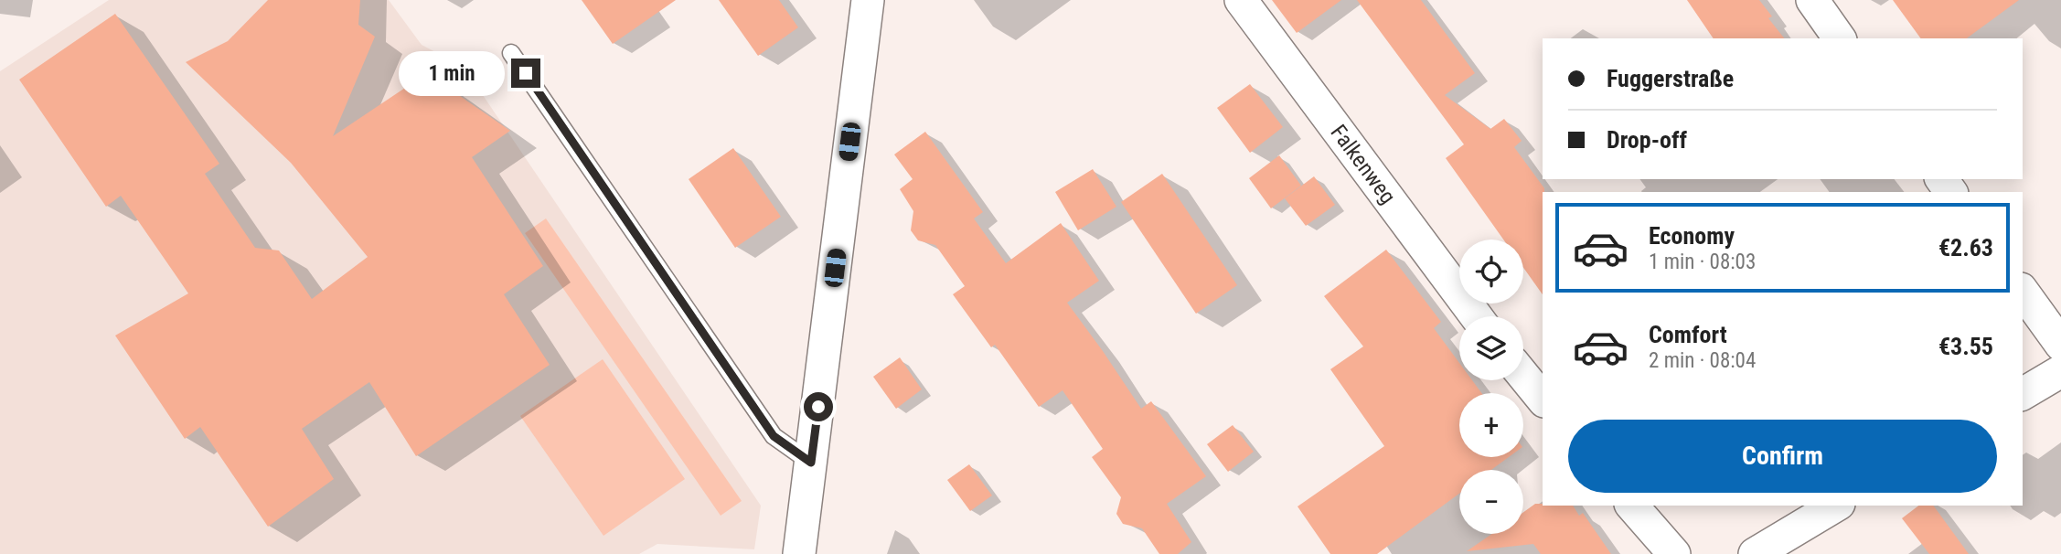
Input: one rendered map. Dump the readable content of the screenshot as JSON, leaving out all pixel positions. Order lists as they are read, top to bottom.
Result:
{
  "streets": {
    "street": ["Falkenweg"]
  },
  "page": {
    "banner": ["Fuggerstraße", "Drop-off"],
    "bubble": "1 min",
    "list": [
      {
        "name": "Economy",
        "note": "1 min · 08:03",
        "value": "€2.63"
      },
      {
        "name": "Comfort",
        "note": "2 min · 08:04",
        "value": "€3.55"
      }
    ],
    "map_buttons": ["+", "−"],
    "buttons": "Confirm"
  }
}
